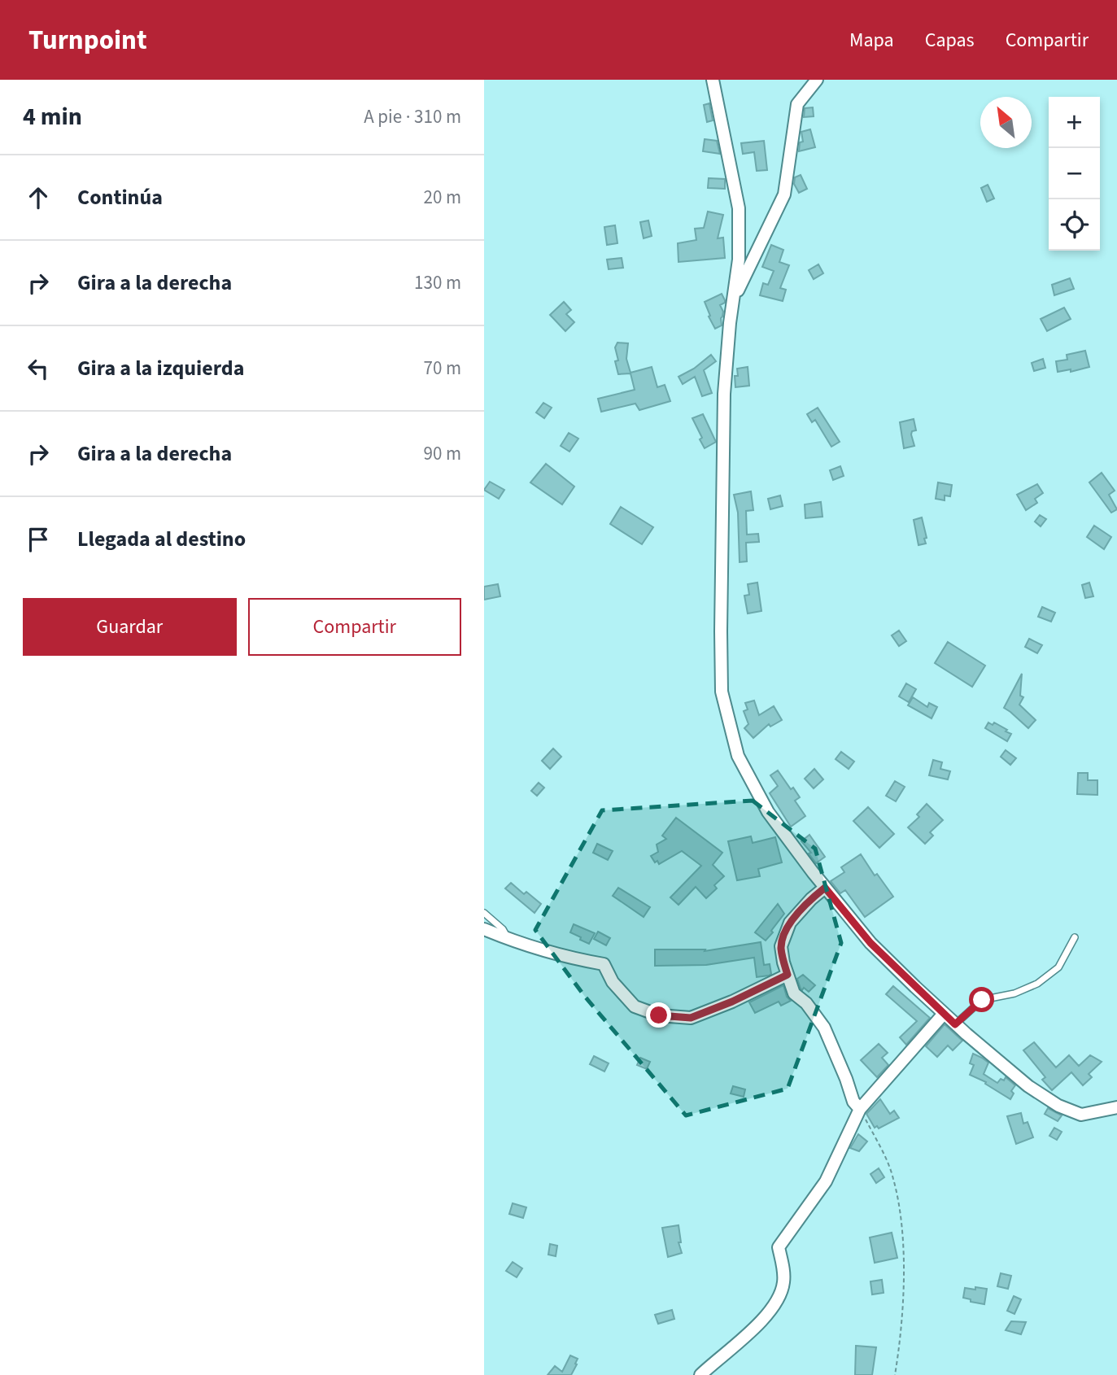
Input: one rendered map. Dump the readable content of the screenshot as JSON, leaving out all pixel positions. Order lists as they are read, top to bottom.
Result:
{
  "north": "top left",
  "page": {
    "header": "Turnpoint",
    "nav": ["Mapa", "Capas", "Compartir"],
    "heading": ["4 min", "A pie · 310 m"],
    "map_buttons": ["+", "−"],
    "list": [
      ["Continúa", "20 m"],
      ["Gira a la derecha", "130 m"],
      ["Gira a la izquierda", "70 m"],
      ["Gira a la derecha", "90 m"],
      "Llegada al destino"
    ],
    "buttons": ["Guardar", "Compartir"]
  }
}
